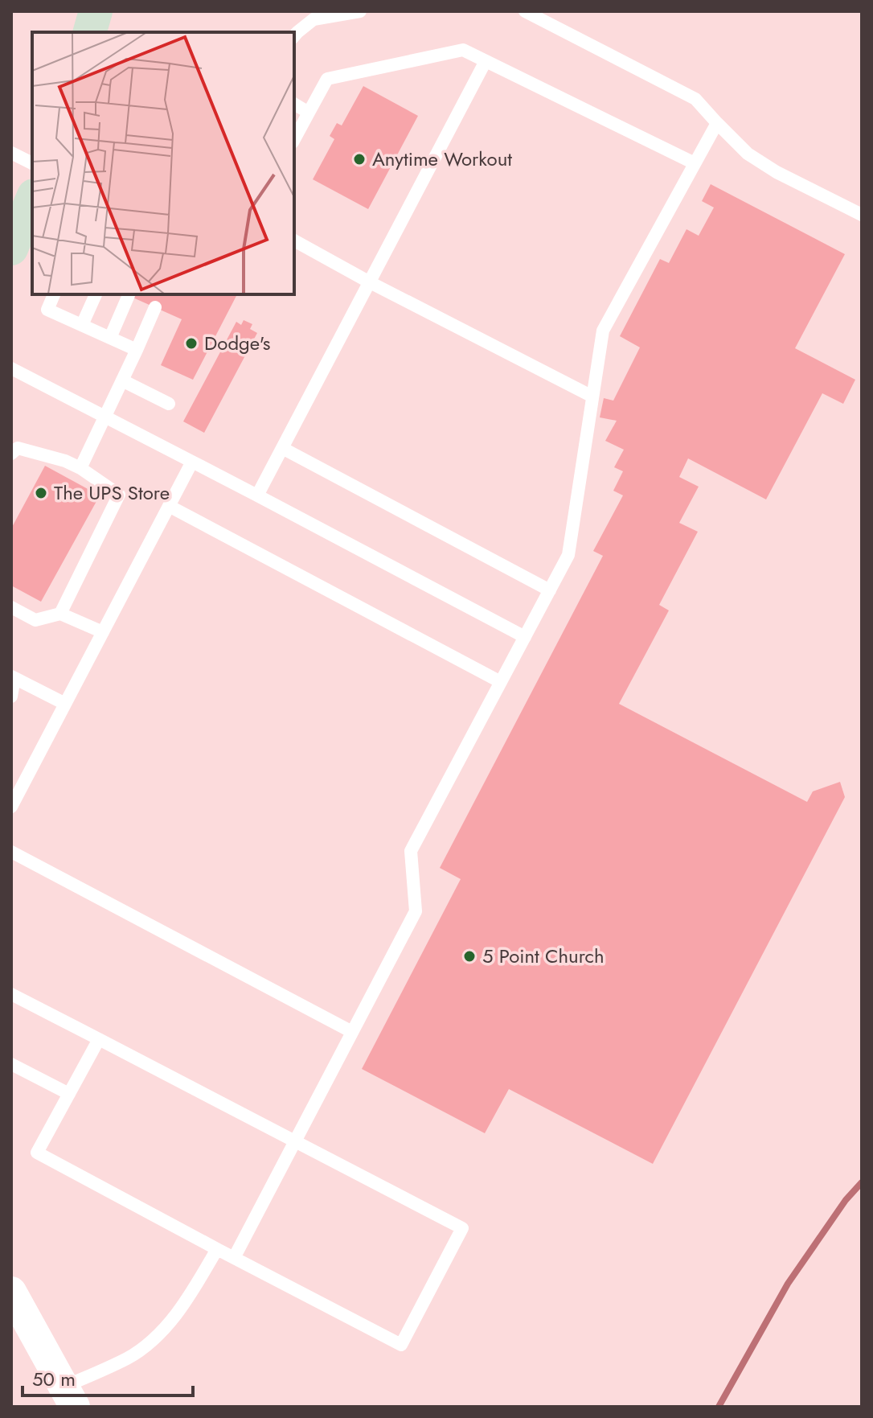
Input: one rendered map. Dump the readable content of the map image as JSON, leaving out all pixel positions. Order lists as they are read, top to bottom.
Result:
{
  "places": [
    "Anytime Workout",
    "Dodge's",
    "The UPS Store",
    "5 Point Church"
  ],
  "scale_bar": "50 m"
}
